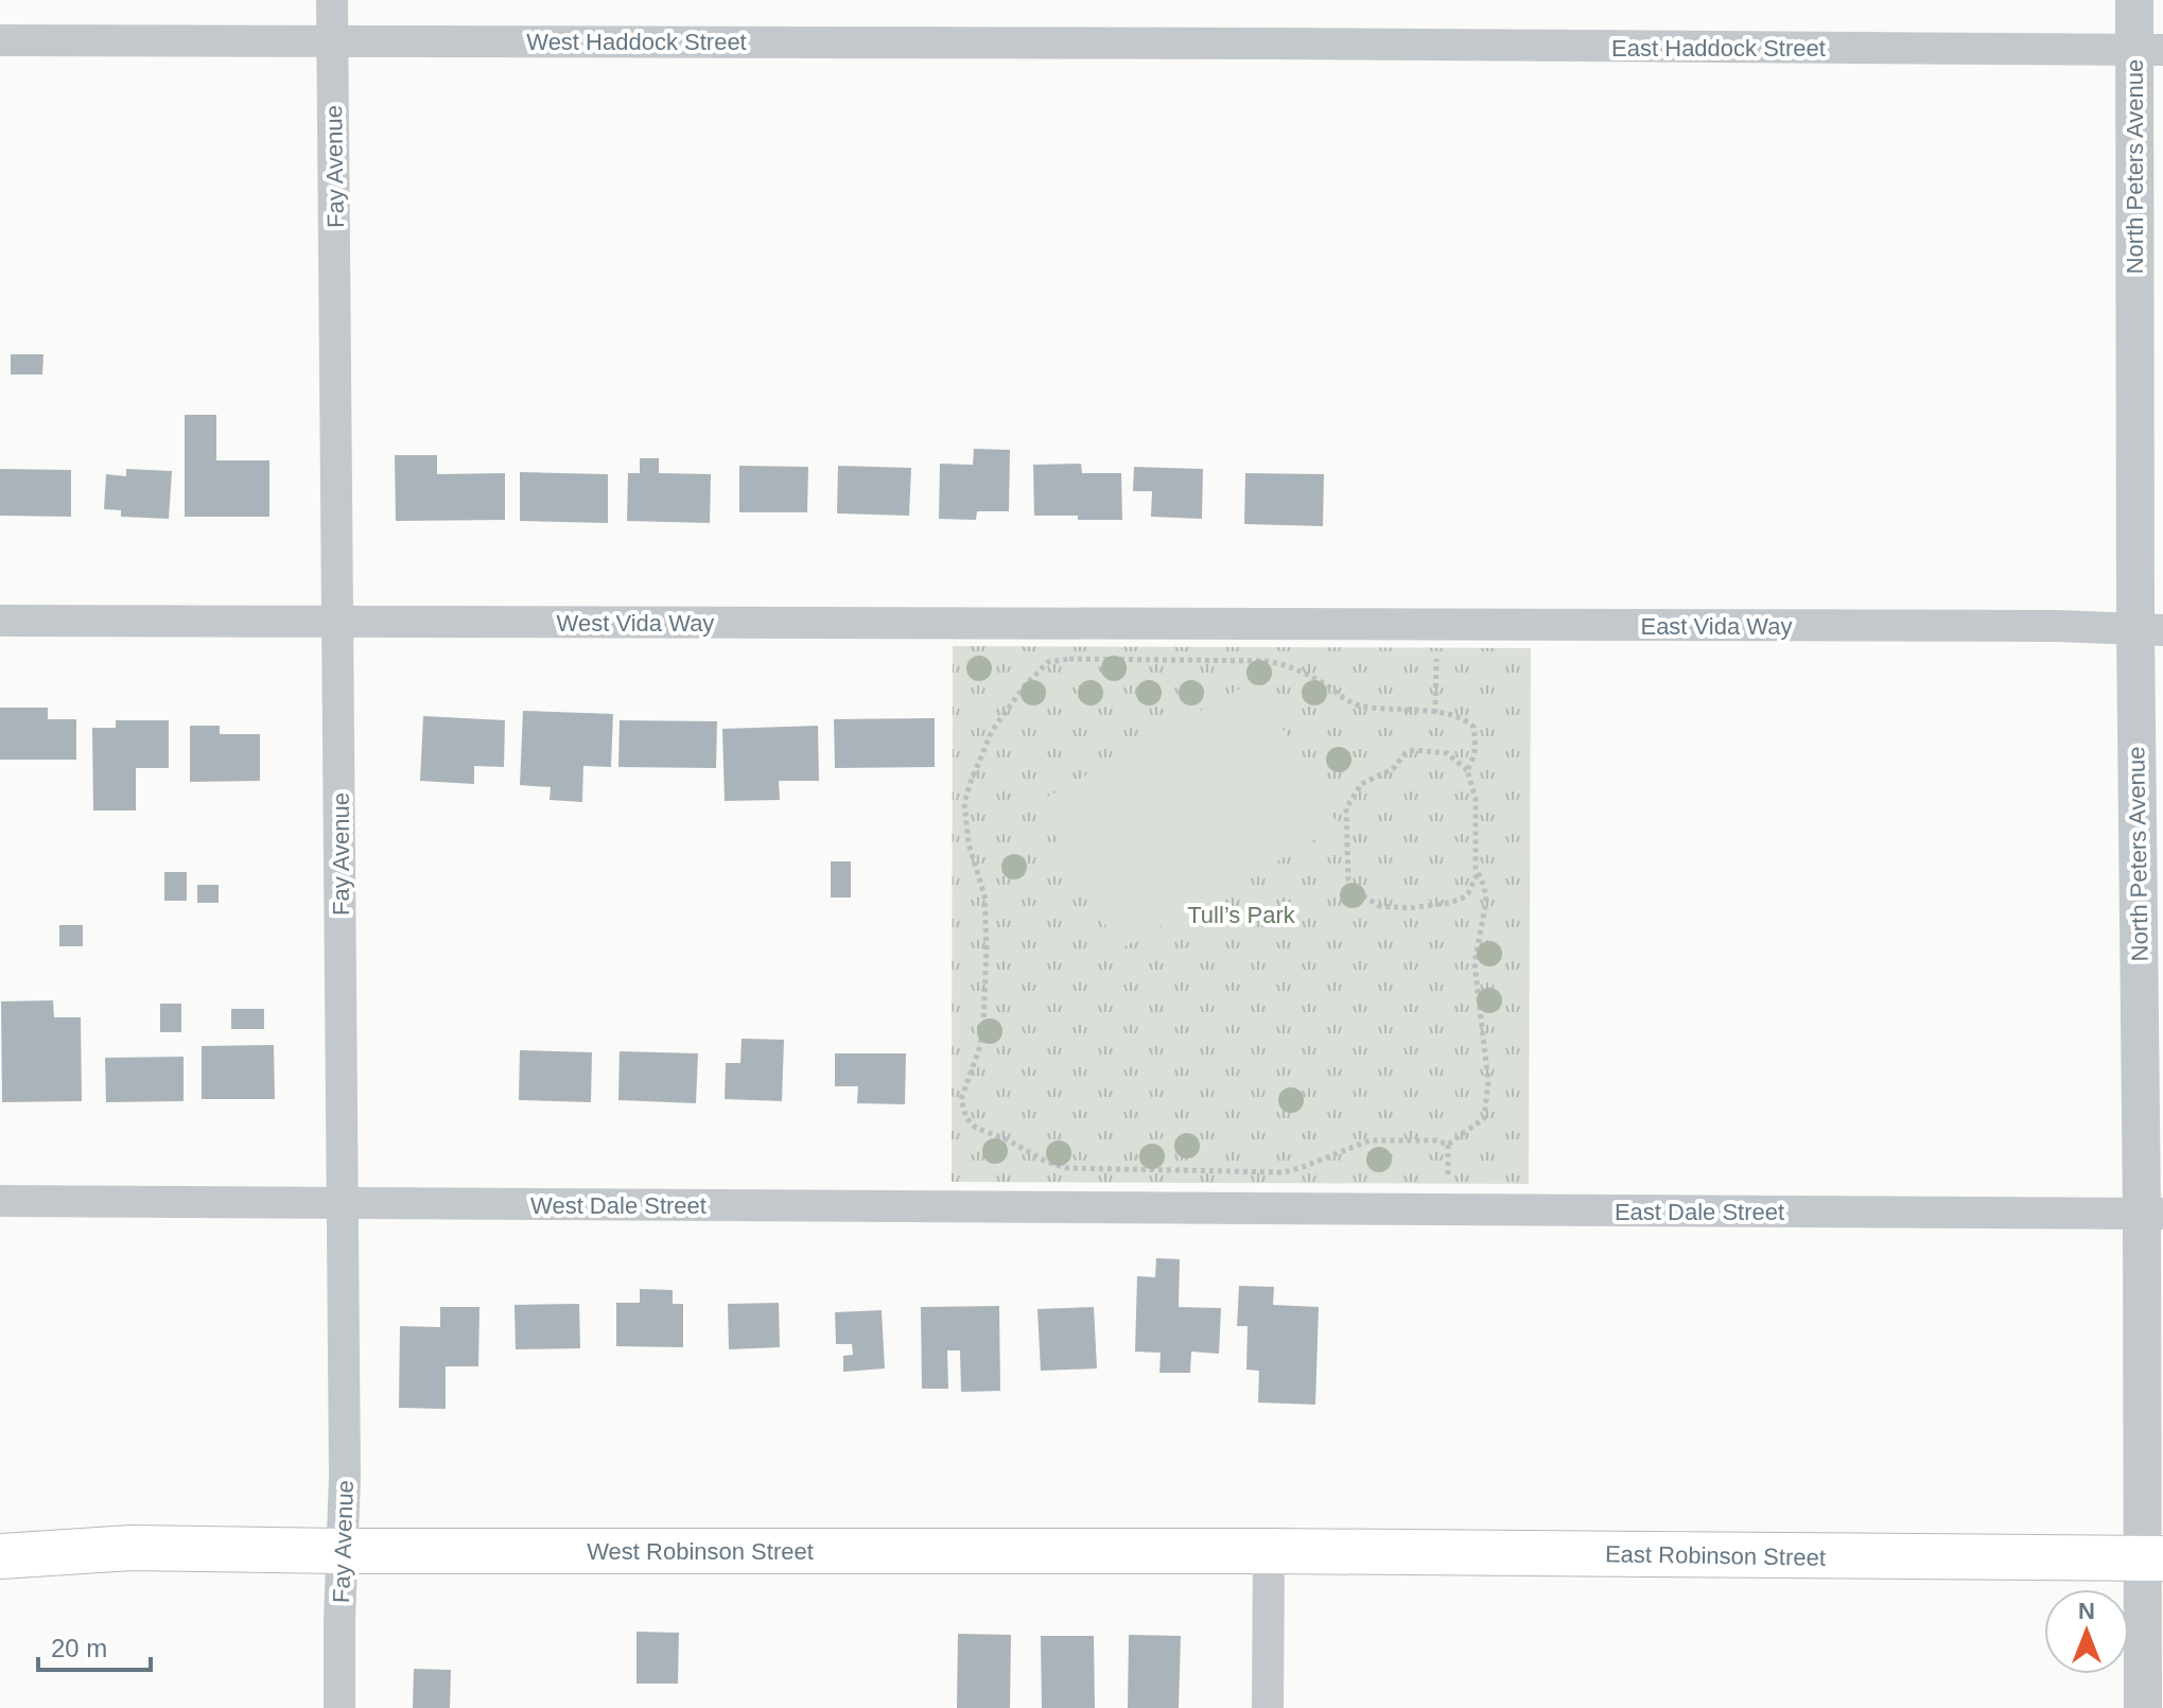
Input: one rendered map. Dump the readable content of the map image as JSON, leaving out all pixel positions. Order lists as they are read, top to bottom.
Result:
{
  "streets": {
    "main road": ["West Robinson Street", "East Robinson Street"],
    "street": [
      "West Haddock Street",
      "East Haddock Street",
      "Fay Avenue",
      "North Peters Avenue",
      "West Vida Way",
      "East Vida Way",
      "West Dale Street",
      "East Dale Street"
    ]
  },
  "crossings": [
    ["West Haddock Street", "East Haddock Street"],
    ["West Haddock Street", "Fay Avenue"],
    ["East Haddock Street", "North Peters Avenue"],
    ["Fay Avenue", "West Vida Way"],
    ["Fay Avenue", "West Dale Street"],
    ["Fay Avenue", "West Robinson Street"],
    ["North Peters Avenue", "East Vida Way"],
    ["North Peters Avenue", "East Dale Street"],
    ["North Peters Avenue", "East Robinson Street"],
    ["West Vida Way", "East Vida Way"],
    ["West Dale Street", "East Dale Street"],
    ["West Robinson Street", "East Robinson Street"]
  ],
  "parks": ["Tull’s Park"],
  "scale_bar": "20 m",
  "north": "top"
}
